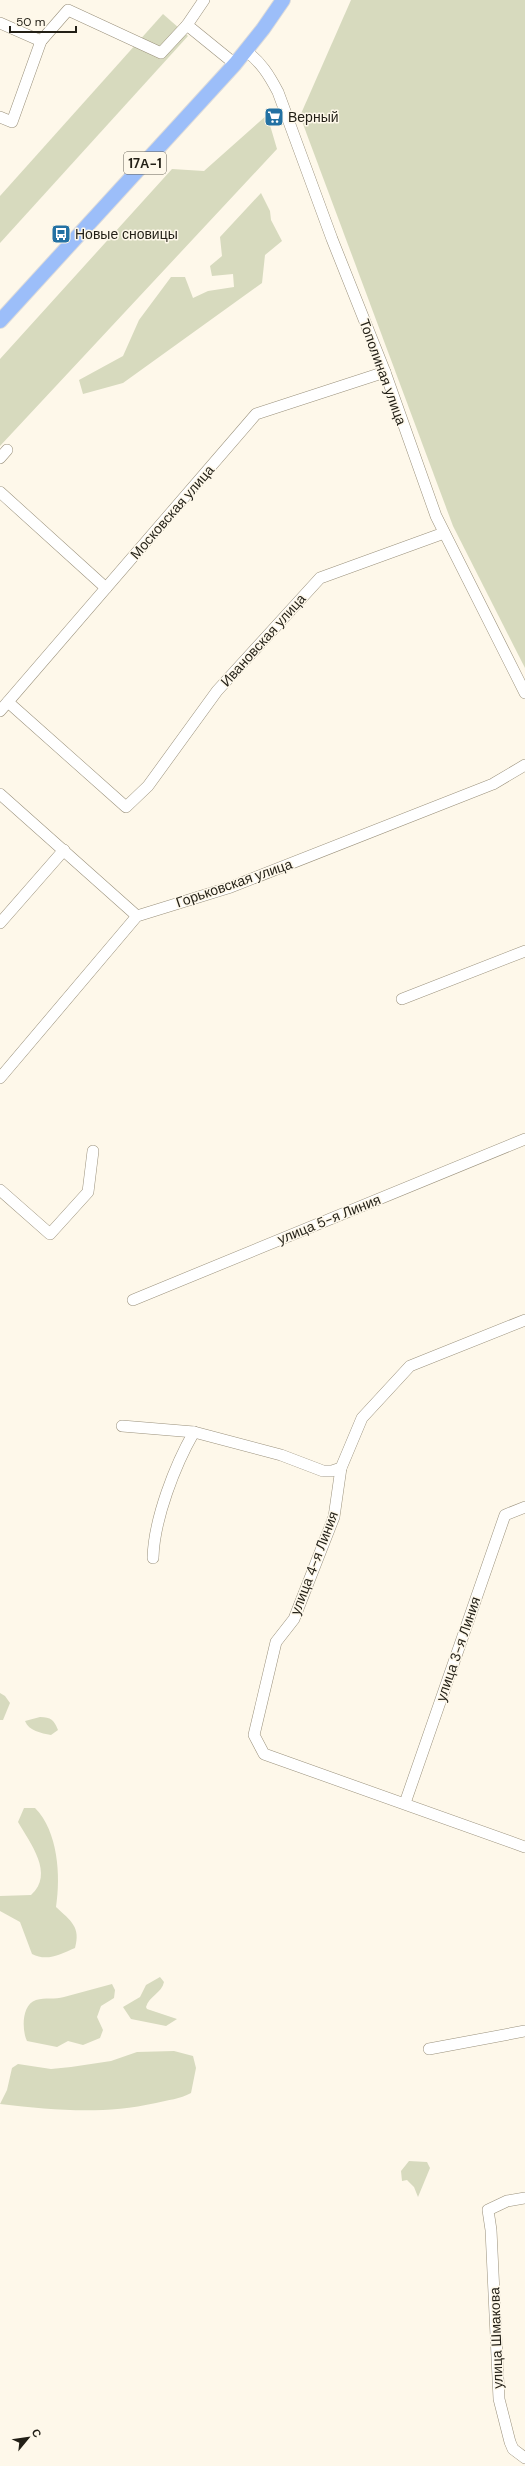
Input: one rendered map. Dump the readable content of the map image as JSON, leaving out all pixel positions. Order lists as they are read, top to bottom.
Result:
{
  "streets": {
    "main road": ["17А-1"],
    "street": [
      "Тополиная улица",
      "Московская улица",
      "Ивановская улица",
      "Горьковская улица",
      "улица 5-я Линия",
      "улица 4-я Линия",
      "улица 3-я Линия",
      "улица Шмакова"
    ]
  },
  "crossings": [
    ["17А-1", "Тополиная улица"],
    ["Тополиная улица", "Московская улица"],
    ["Тополиная улица", "Ивановская улица"],
    ["Московская улица", "Ивановская улица"],
    ["улица 4-я Линия", "улица 3-я Линия"]
  ],
  "places": {
    "supermarket": ["Верный"],
    "bus stop": ["Новые сновицы"]
  },
  "scale_bar": "50 m",
  "north": "top right"
}
